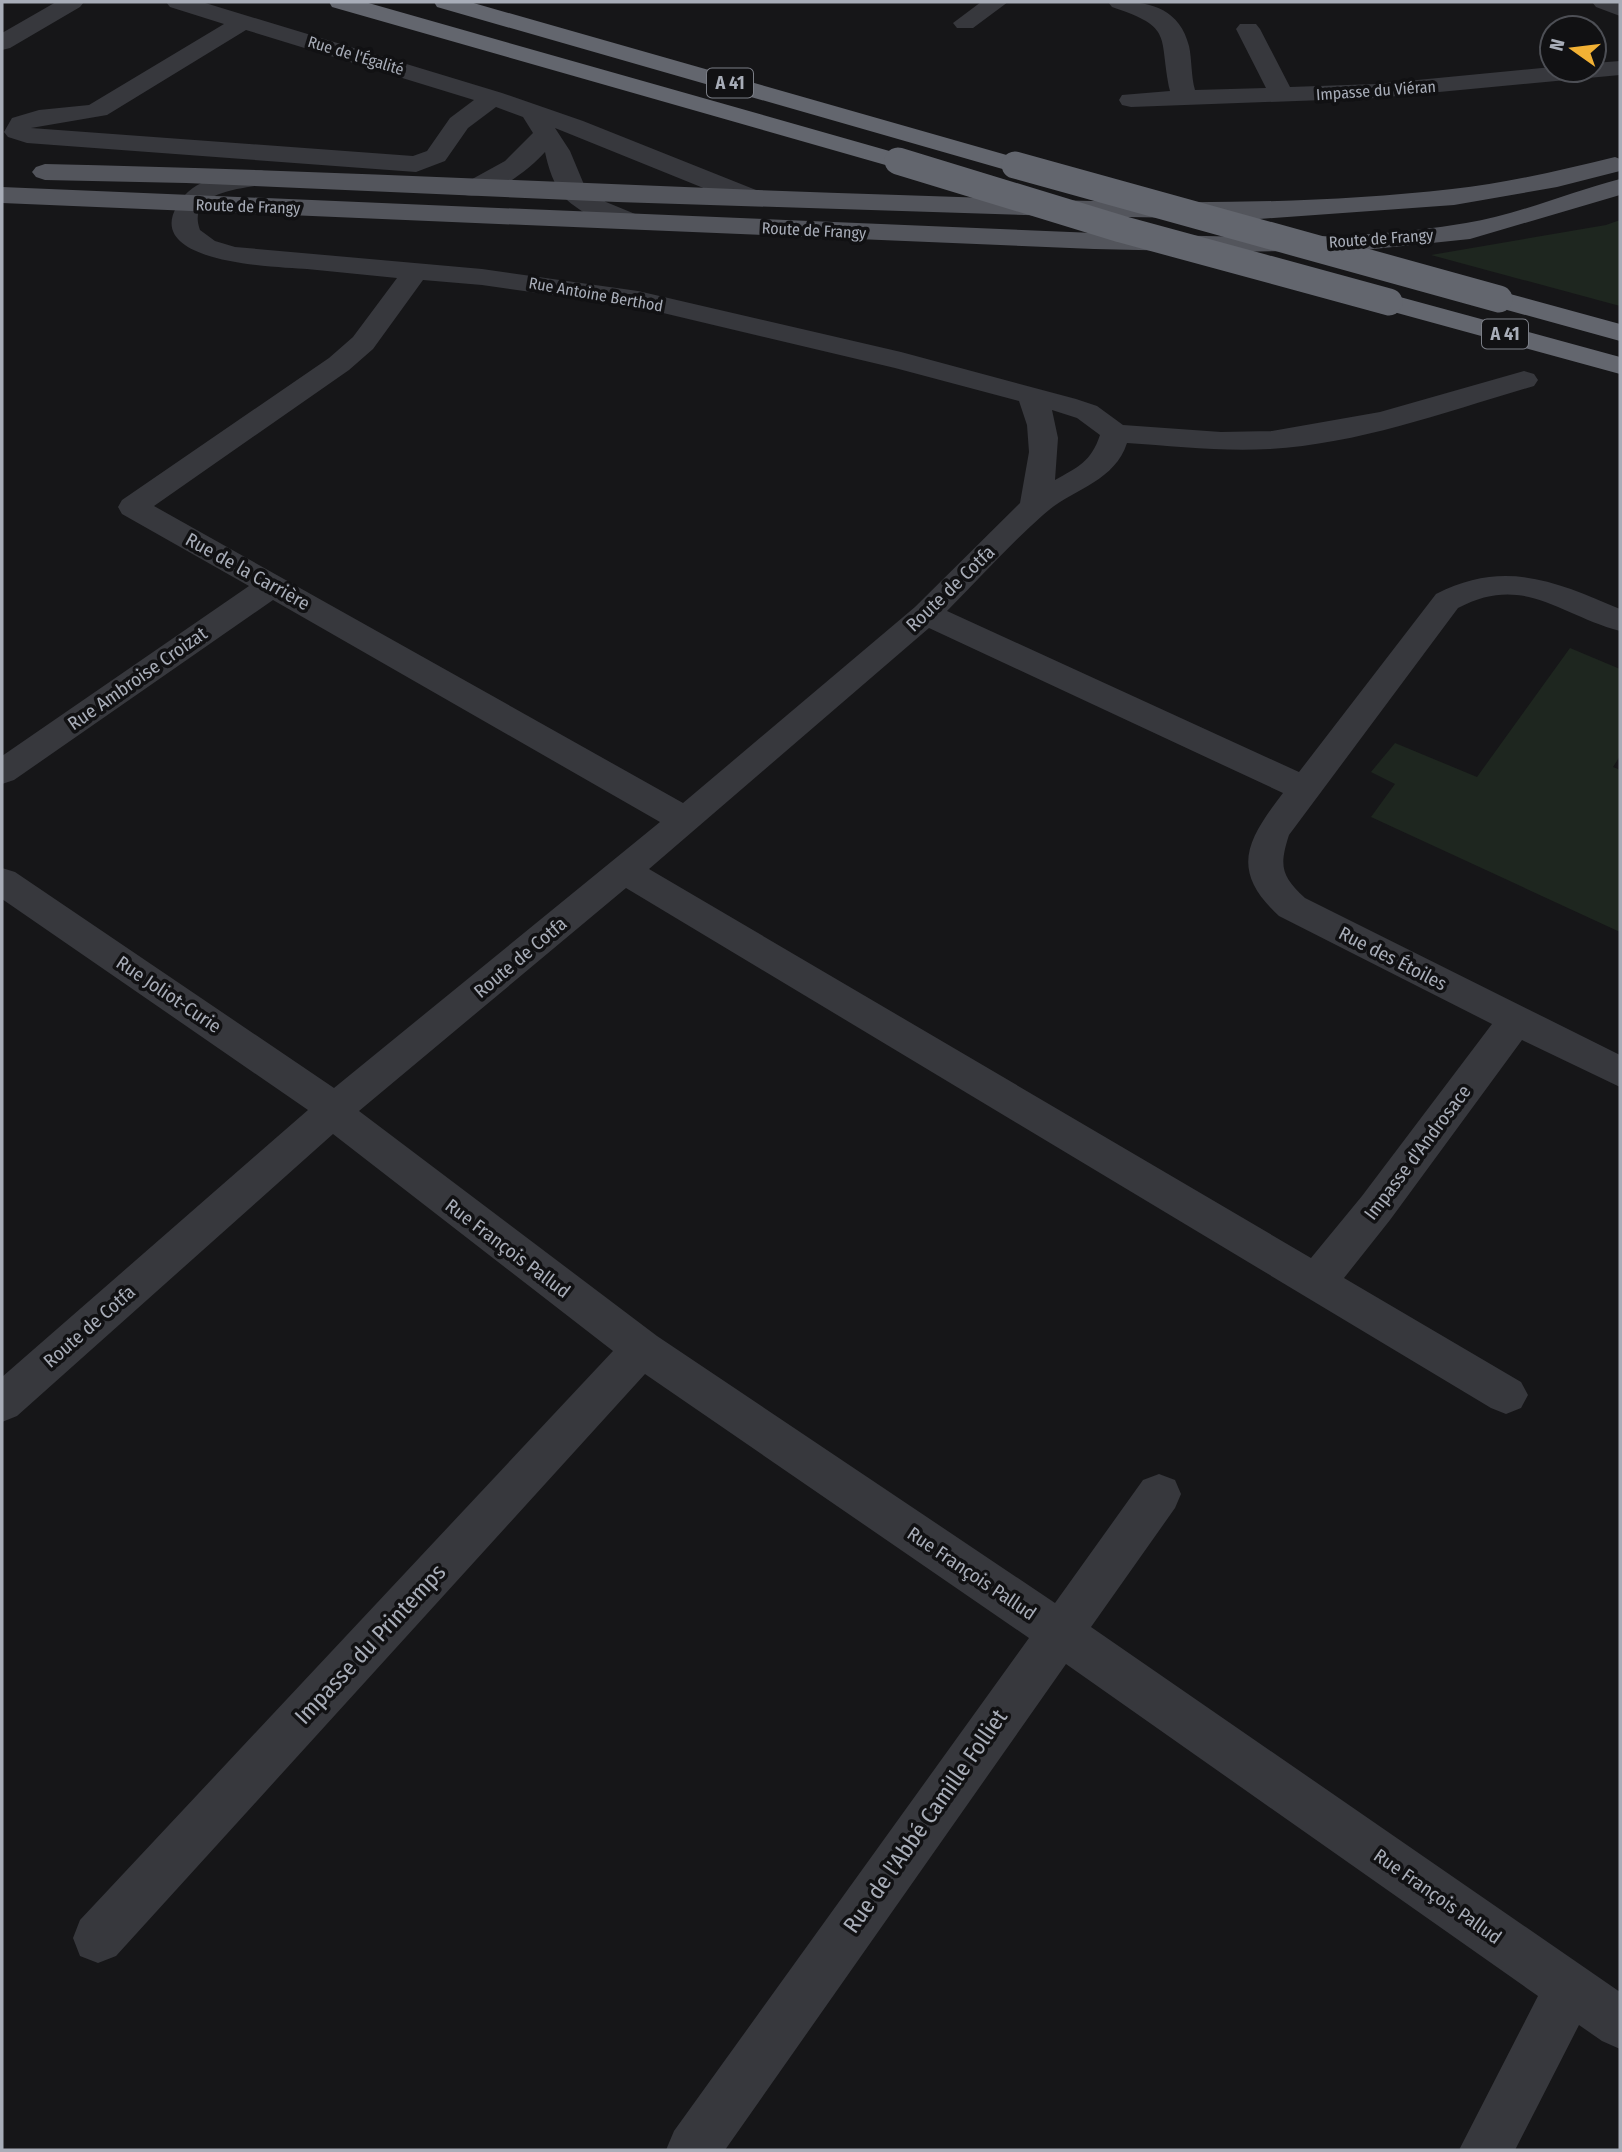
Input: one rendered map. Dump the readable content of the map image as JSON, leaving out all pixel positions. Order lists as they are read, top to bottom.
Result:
{
  "streets": {
    "highway": ["A 41"],
    "main road": ["Route de Frangy"],
    "street": [
      "Rue de l'Égalité",
      "Impasse du Viéran",
      "Rue Antoine Berthod",
      "Rue de la Carrière",
      "Route de Cotfa",
      "Rue Ambroise Croizat",
      "Rue des Étoiles",
      "Rue Joliot-Curie",
      "Impasse d'Androsace",
      "Rue François Pallud",
      "Impasse du Printemps",
      "Rue de l'Abbé Camille Folliet"
    ]
  },
  "crossings": [
    ["Rue de l'Égalité", "Route de Frangy"],
    ["Route de Frangy", "Rue Antoine Berthod"],
    ["Rue Antoine Berthod", "Rue de la Carrière"],
    ["Rue de la Carrière", "Route de Cotfa"],
    ["Rue de la Carrière", "Rue Ambroise Croizat"],
    ["Route de Cotfa", "Rue Joliot-Curie"],
    ["Route de Cotfa", "Rue François Pallud"],
    ["Rue des Étoiles", "Impasse d'Androsace"],
    ["Rue Joliot-Curie", "Rue François Pallud"],
    ["Rue François Pallud", "Impasse du Printemps"],
    ["Rue François Pallud", "Rue de l'Abbé Camille Folliet"]
  ],
  "north": "left"
}
